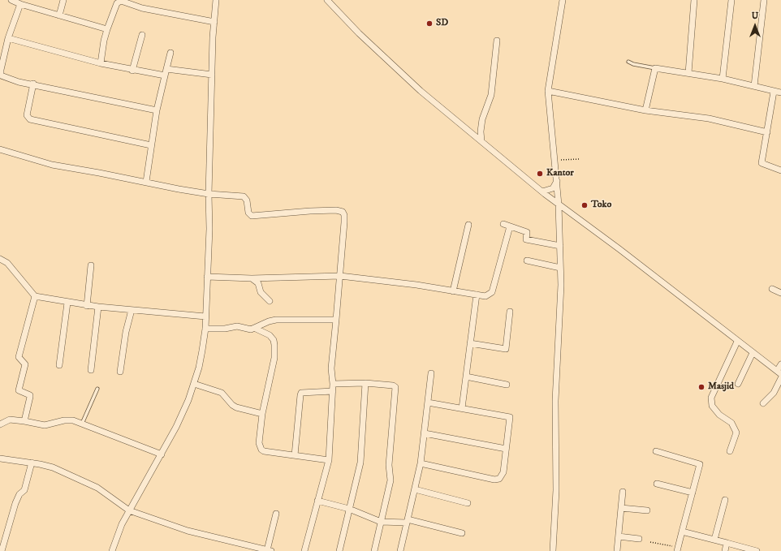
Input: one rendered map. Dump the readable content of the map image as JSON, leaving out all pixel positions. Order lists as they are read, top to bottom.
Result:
{
  "places": [
    "SD",
    "Kantor",
    "Toko",
    "Masjid"
  ],
  "north": "top"
}
